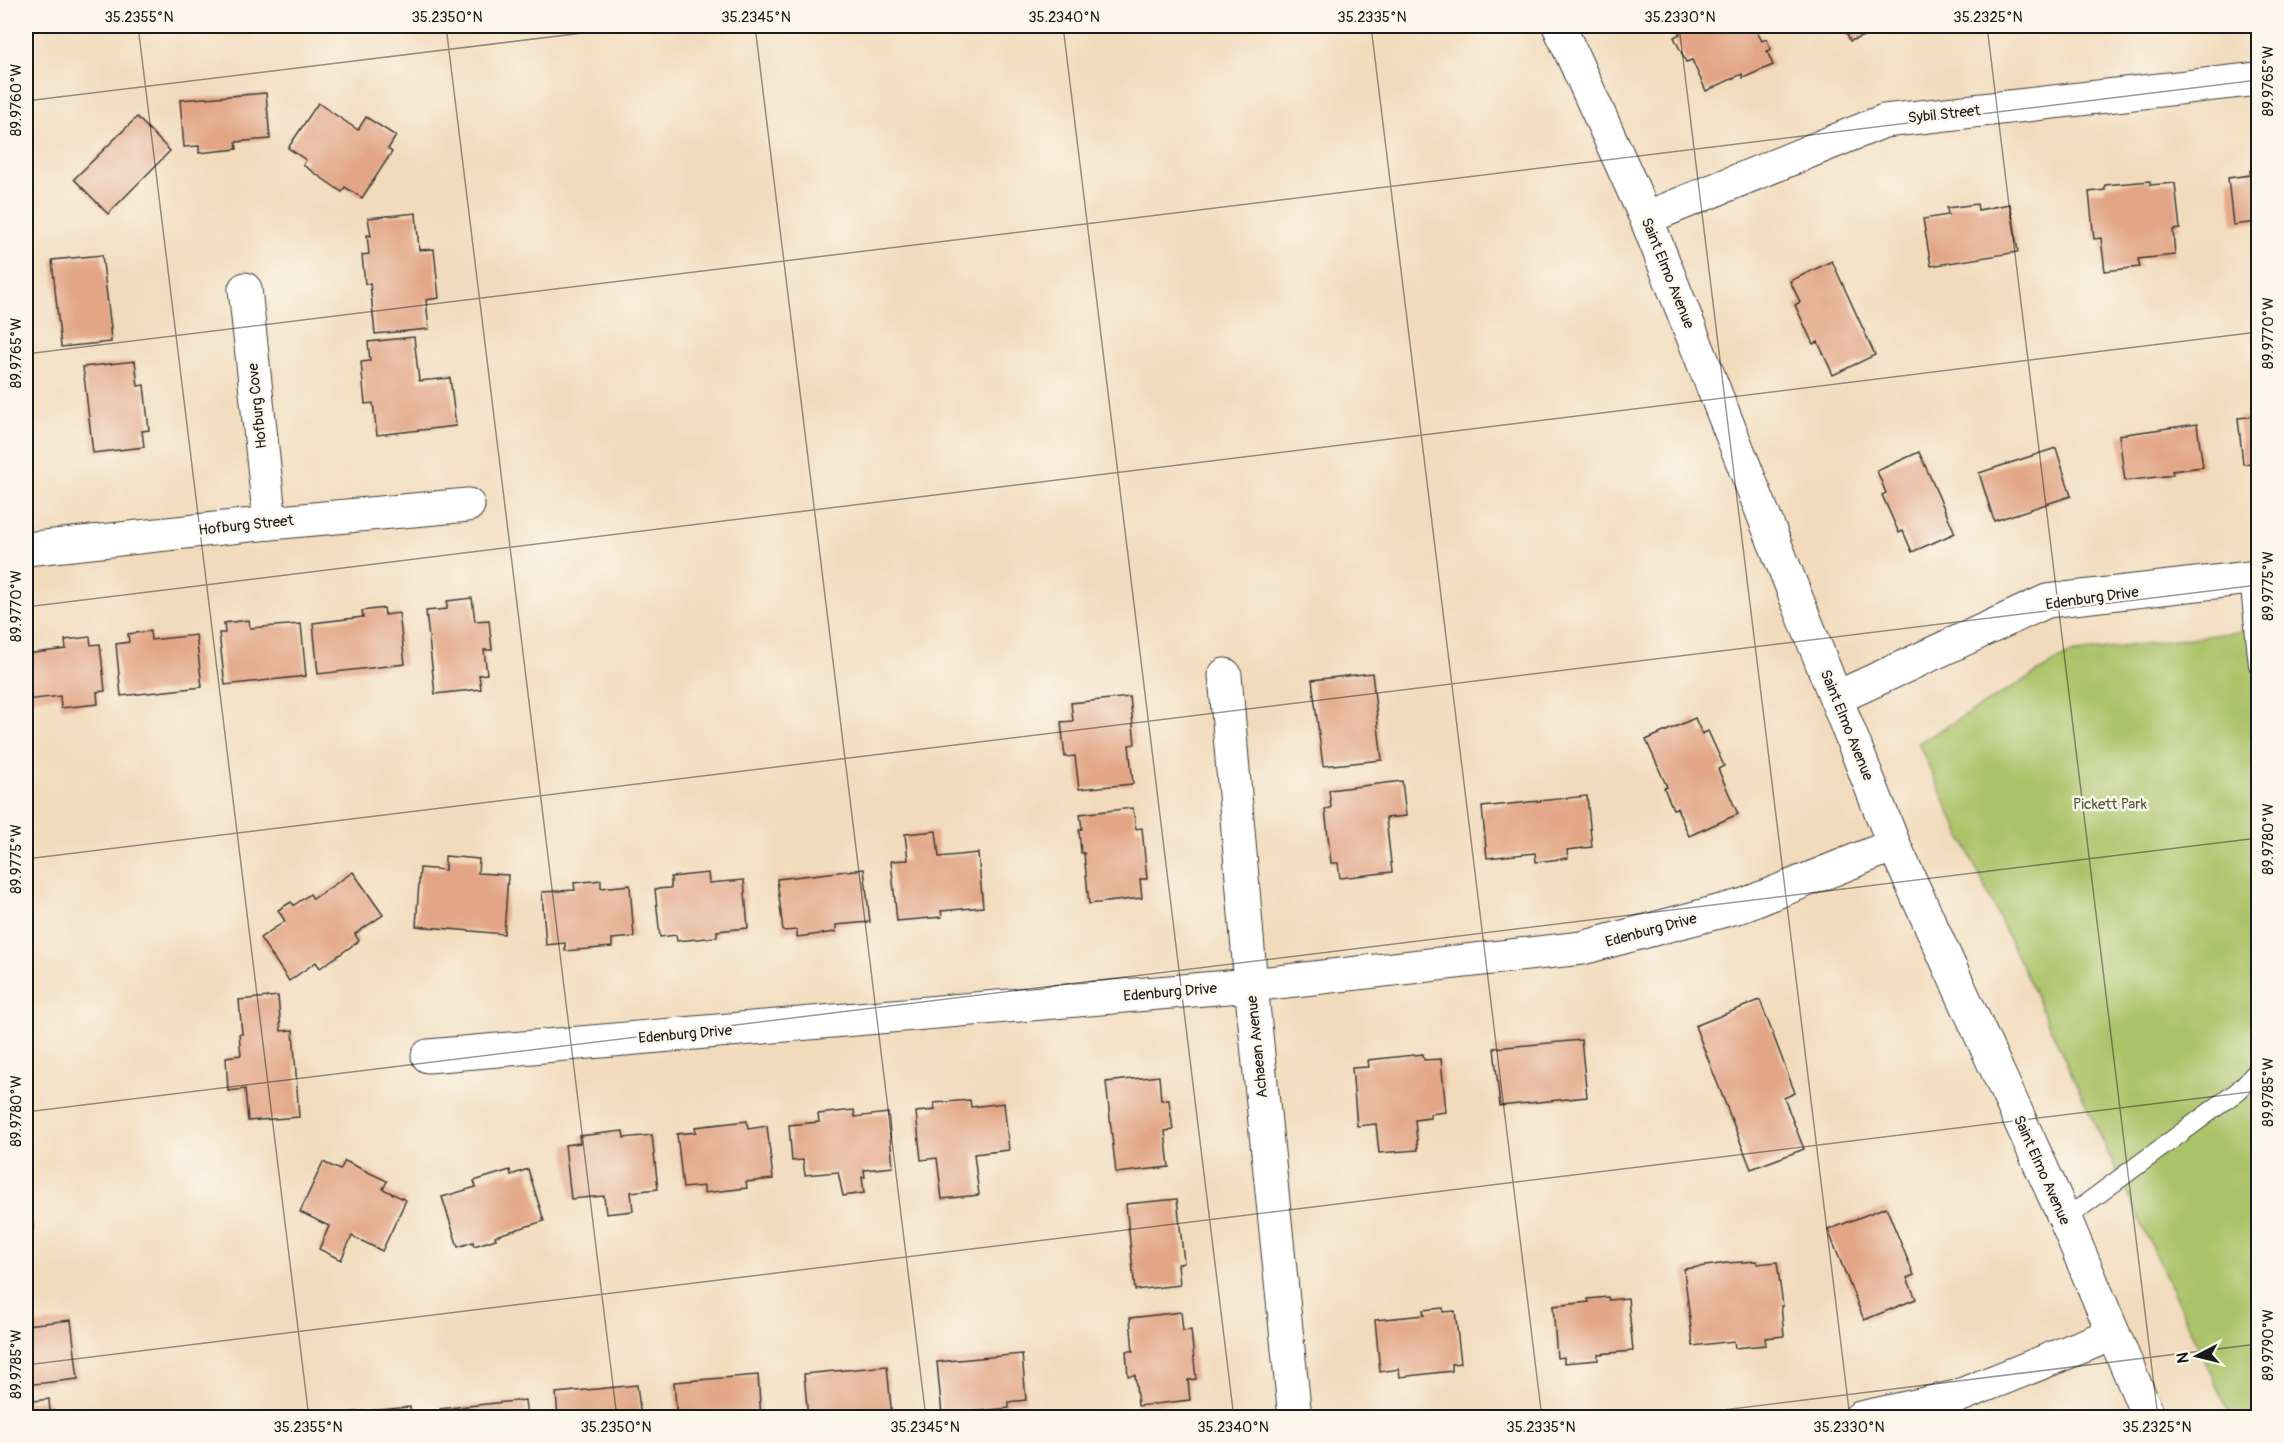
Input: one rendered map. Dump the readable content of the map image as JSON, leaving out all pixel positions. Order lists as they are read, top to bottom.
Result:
{
  "streets": {
    "street": [
      "Sybil Street",
      "Saint Elmo Avenue",
      "Hofburg Cove",
      "Hofburg Street",
      "Edenburg Drive",
      "Achaean Avenue"
    ]
  },
  "crossings": [
    ["Sybil Street", "Saint Elmo Avenue"],
    ["Saint Elmo Avenue", "Edenburg Drive"],
    ["Hofburg Cove", "Hofburg Street"],
    ["Edenburg Drive", "Achaean Avenue"]
  ],
  "parks": ["Pickett Park"],
  "north": "left",
  "coordinates": [
    "35.2355°N",
    "35.2350°N",
    "35.2345°N",
    "35.2340°N",
    "35.2335°N",
    "35.2330°N",
    "35.2325°N",
    "89.9765°W",
    "89.9760°W",
    "89.9770°W",
    "89.9775°W",
    "89.9780°W",
    "89.9785°W",
    "89.9790°W"
  ]
}
